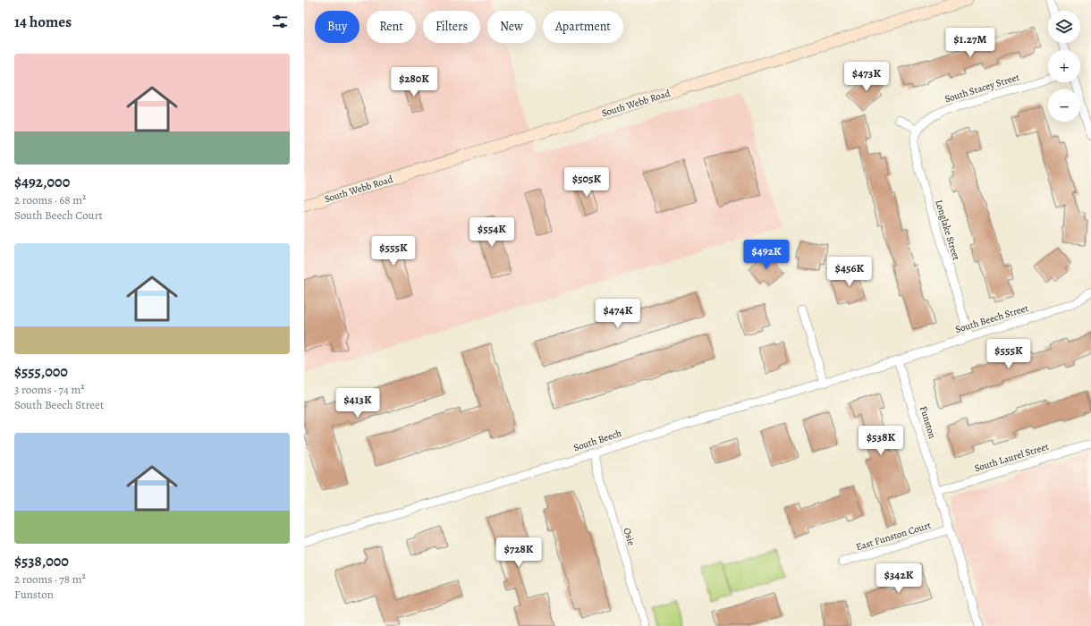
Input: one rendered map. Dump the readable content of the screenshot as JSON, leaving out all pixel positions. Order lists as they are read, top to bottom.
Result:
{
  "streets": {
    "main road": ["South Webb Road"],
    "street": [
      "South Stacey Street",
      "Longlake Street",
      "South Beech Street",
      "Funston",
      "South Beech",
      "South Laurel Street",
      "East Funston Court",
      "Osie"
    ]
  },
  "crossings": [
    ["South Stacey Street", "Longlake Street"],
    ["Longlake Street", "South Beech Street"],
    ["South Beech Street", "Funston"],
    ["South Beech Street", "South Beech"],
    ["Funston", "South Beech"],
    ["Funston", "South Laurel Street"],
    ["Funston", "East Funston Court"],
    ["South Beech", "Osie"]
  ],
  "page": {
    "heading": "14 homes",
    "map_buttons": ["+", "−"],
    "chip": [
      "Buy",
      "Rent",
      "Filters",
      "New",
      "Apartment"
    ],
    "price": [
      "$1.27M",
      "$473K",
      "$280K",
      "$505K",
      "$554K",
      "$555K",
      "$492K",
      "$456K",
      "$474K",
      "$555K",
      "$413K",
      "$538K",
      "$728K",
      "$342K"
    ],
    "list": [
      {
        "name": "$492,000",
        "note": "2 rooms · 68 m² · South Beech Court"
      },
      {
        "name": "$555,000",
        "note": "3 rooms · 74 m² · South Beech Street"
      },
      {
        "name": "$538,000",
        "note": "2 rooms · 78 m² · Funston"
      }
    ]
  }
}
